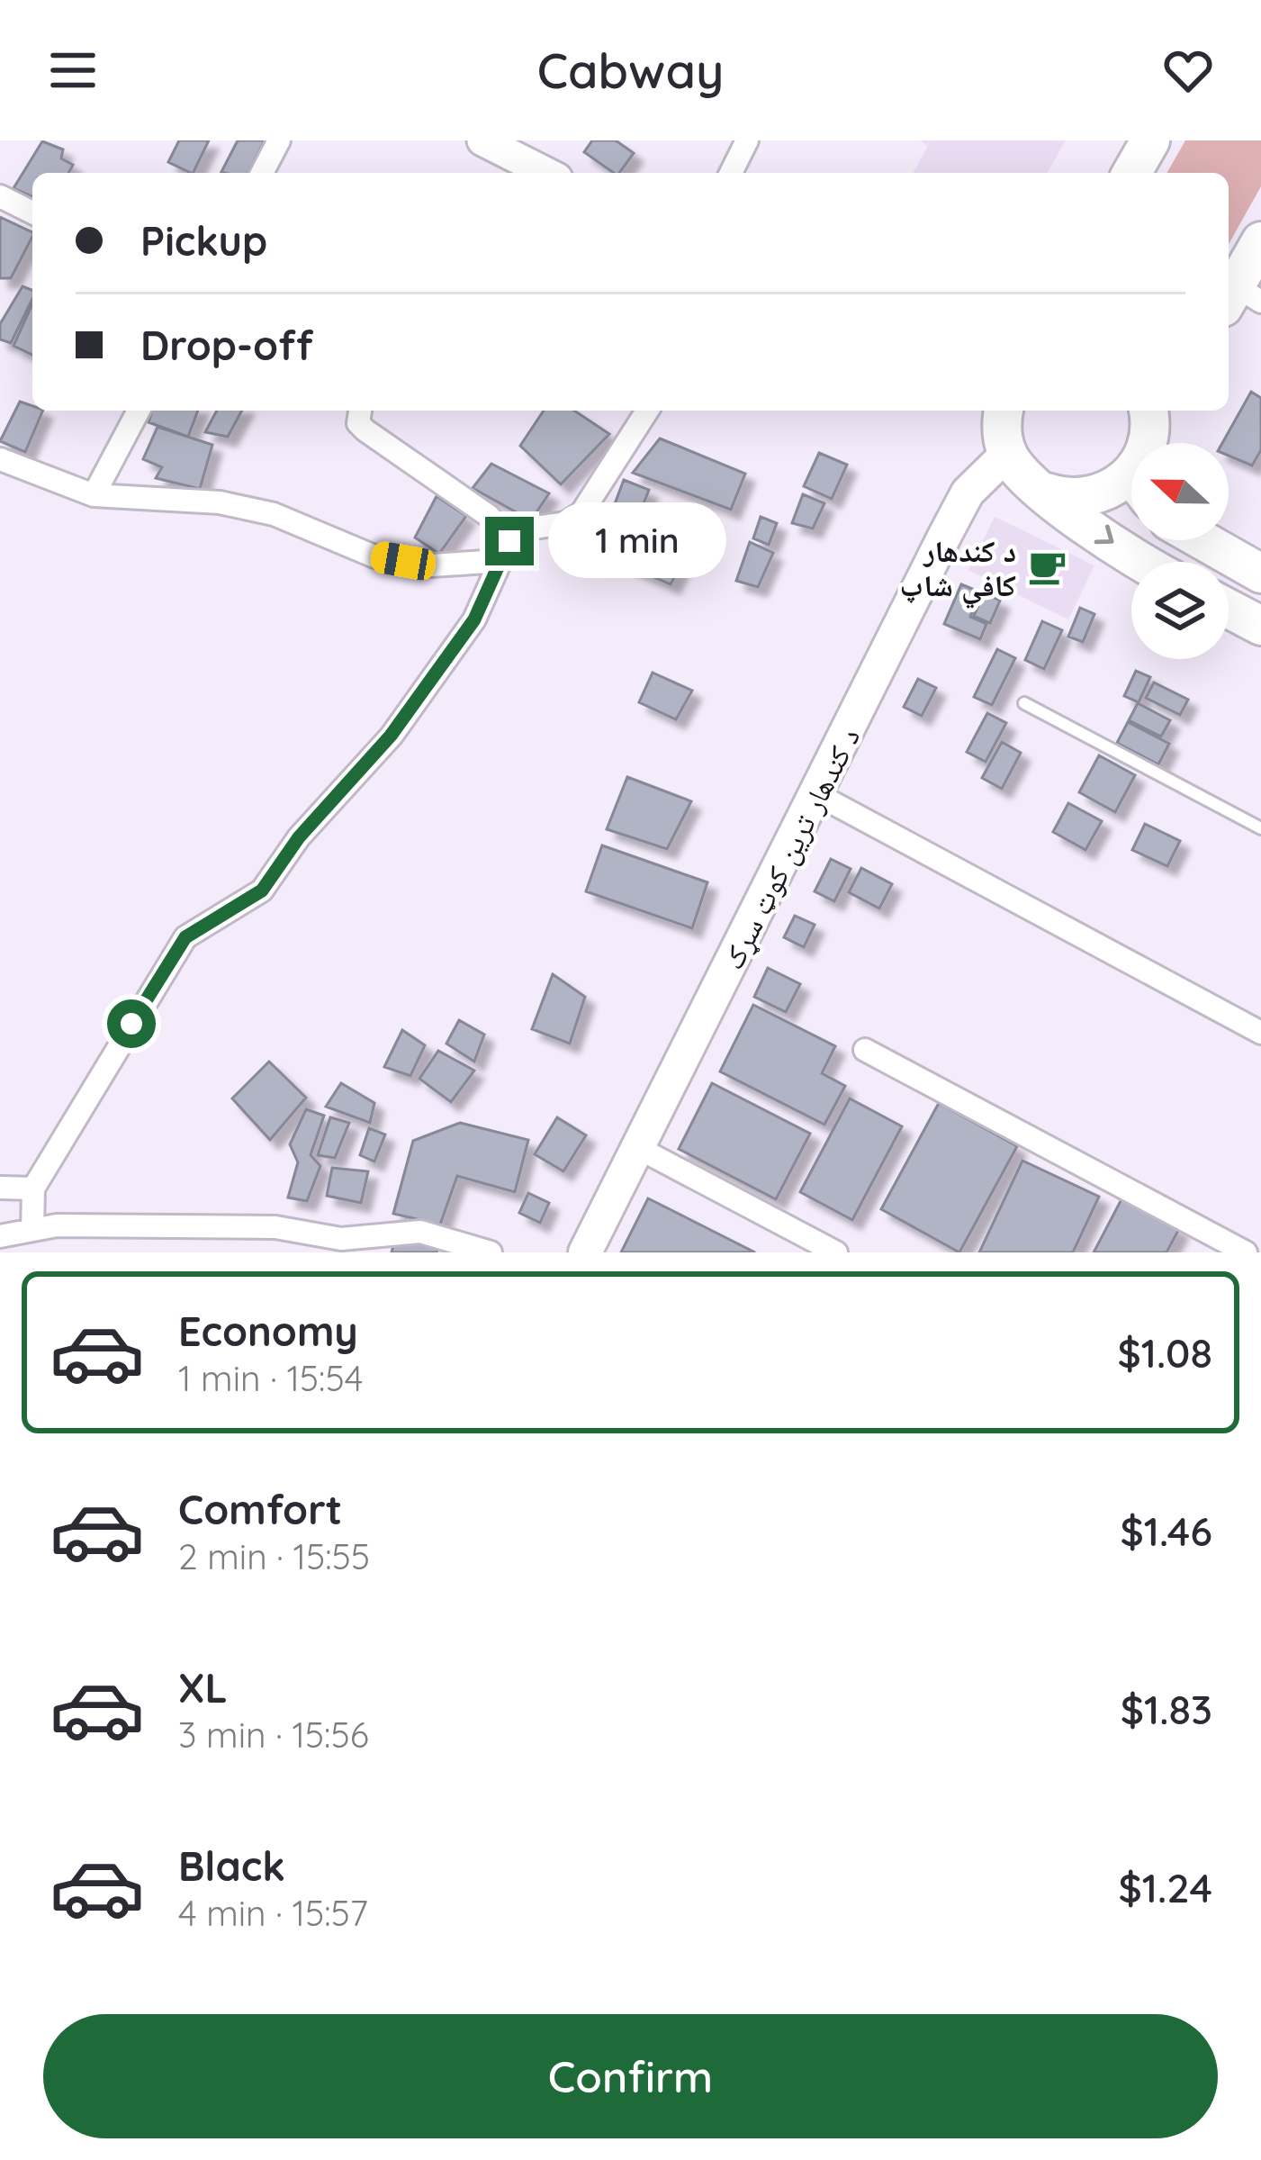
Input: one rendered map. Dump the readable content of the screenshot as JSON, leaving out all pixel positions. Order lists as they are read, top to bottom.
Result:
{
  "streets": {
    "main road": ["د کندهار ترين کوټ سړک"]
  },
  "places": {
    "cafe": ["د کندهار کافي شاپ"]
  },
  "north": "left",
  "page": {
    "header": "Cabway",
    "banner": ["Pickup", "Drop-off"],
    "bubble": "1 min",
    "list": [
      {
        "name": "Economy",
        "note": "1 min · 15:54",
        "value": "$1.08"
      },
      {
        "name": "Comfort",
        "note": "2 min · 15:55",
        "value": "$1.46"
      },
      {
        "name": "XL",
        "note": "3 min · 15:56",
        "value": "$1.83"
      },
      {
        "name": "Black",
        "note": "4 min · 15:57",
        "value": "$1.24"
      }
    ],
    "buttons": "Confirm"
  }
}
